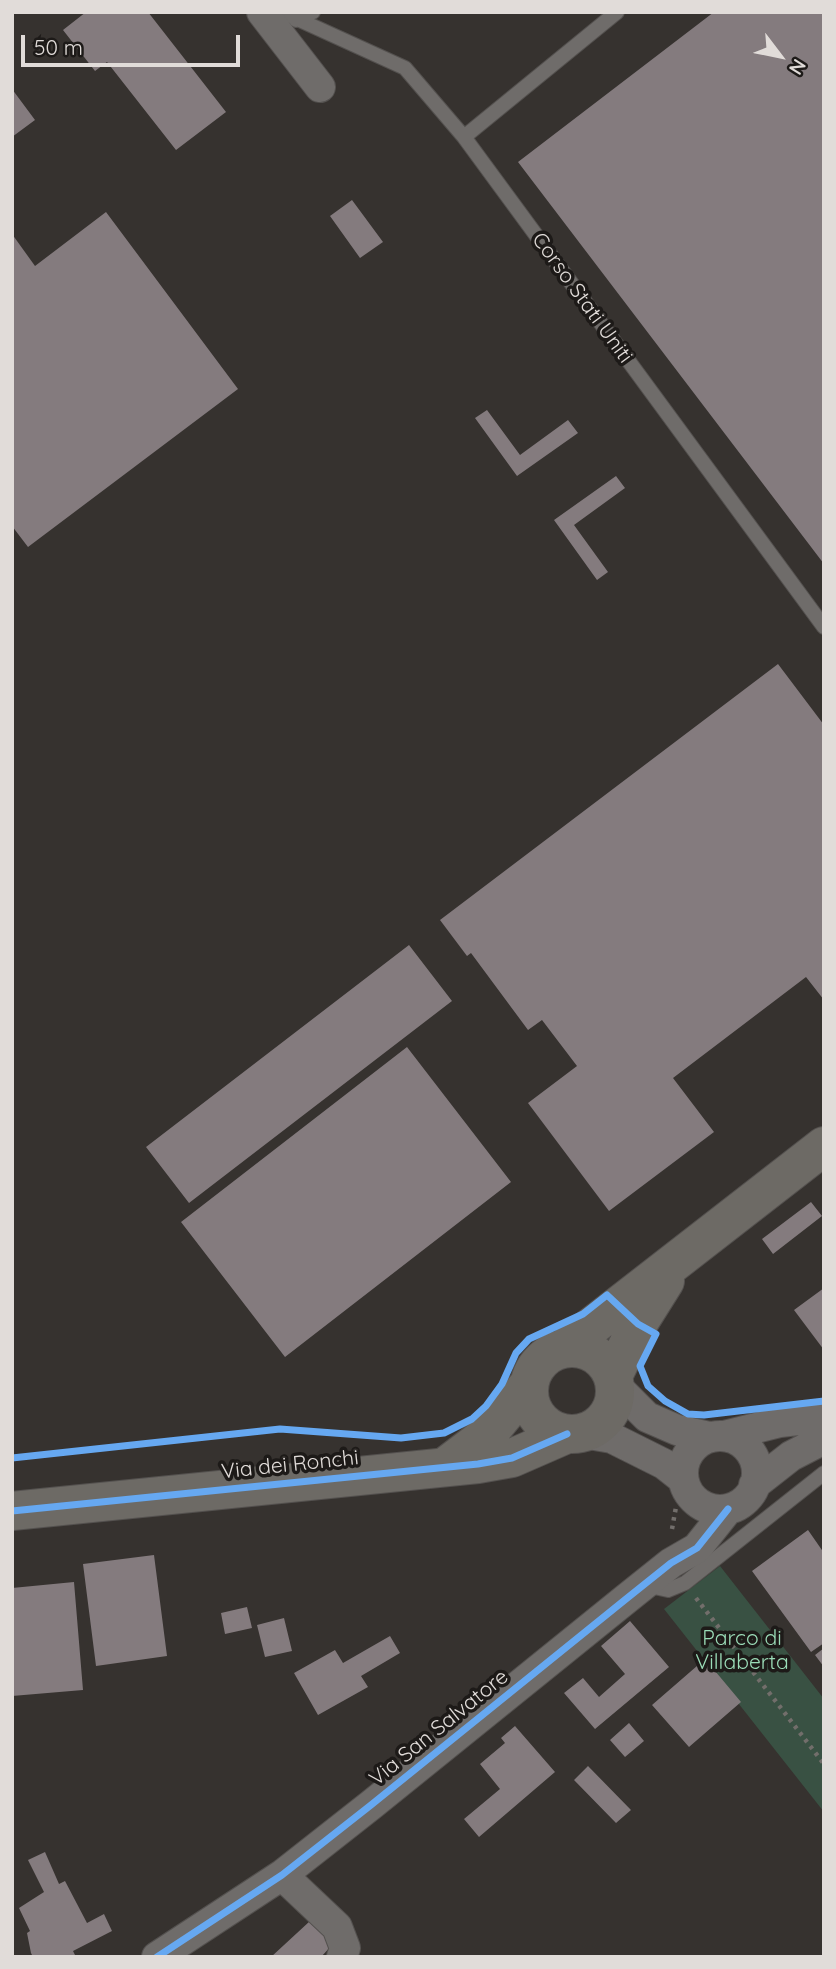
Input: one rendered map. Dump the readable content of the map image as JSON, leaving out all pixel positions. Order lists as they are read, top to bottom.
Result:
{
  "streets": {
    "street": ["Via dei Ronchi", "Via San Salvatore"],
    "lane": ["Corso Stati Uniti"]
  },
  "parks": ["Parco di Villaberta"],
  "scale_bar": "50 m",
  "north": "bottom right"
}
